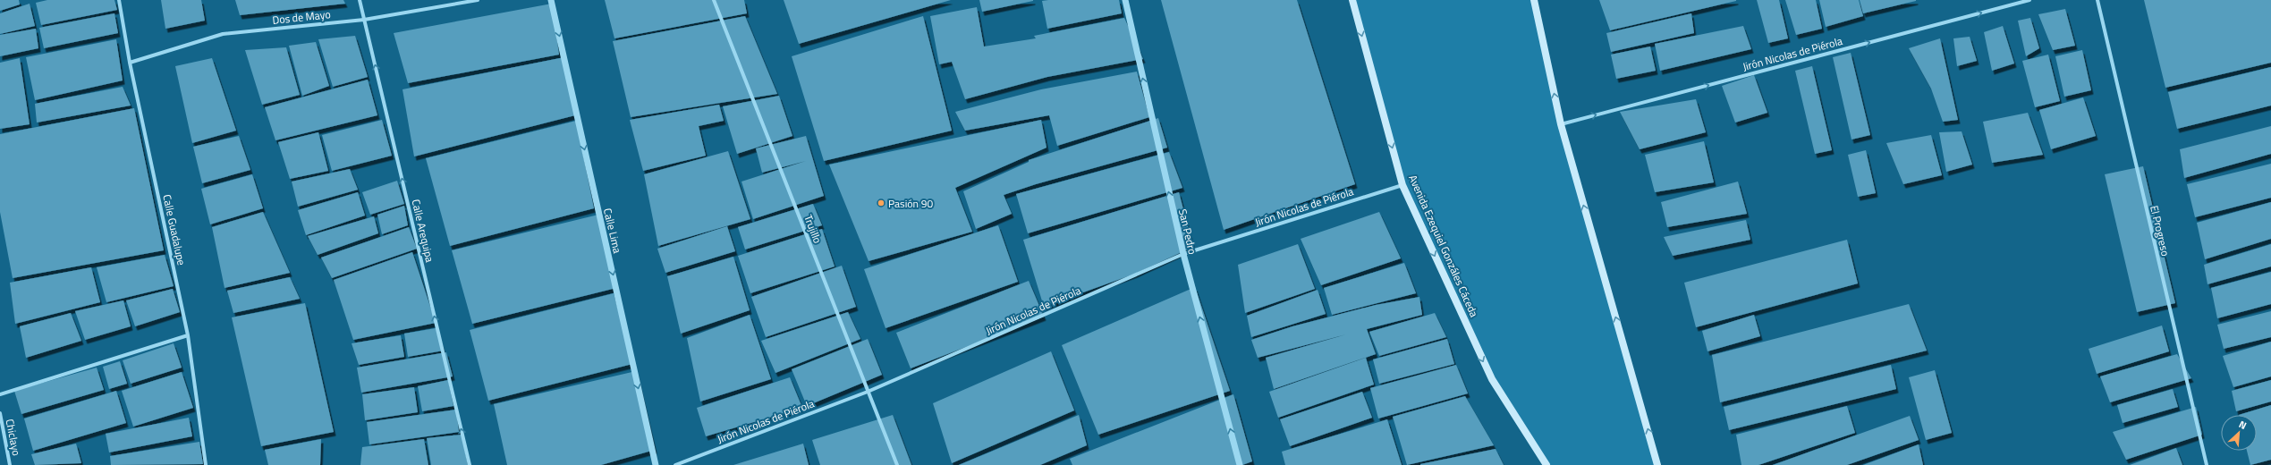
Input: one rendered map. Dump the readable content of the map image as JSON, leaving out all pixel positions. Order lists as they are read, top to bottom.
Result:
{
  "streets": {
    "main road": ["Avenida Ezequiel Gonzáles Cáceda"],
    "street": [
      "Dos de Mayo",
      "Jirón Nicolas de Piérola",
      "Trujillo",
      "Calle Guadalupe",
      "Calle Arequipa",
      "Calle Lima",
      "El Progreso",
      "San Pedro",
      "Chiclayo"
    ]
  },
  "crossings": [
    ["Dos de Mayo", "Calle Guadalupe"],
    ["Dos de Mayo", "Calle Arequipa"],
    ["Jirón Nicolas de Piérola", "Trujillo"],
    ["Jirón Nicolas de Piérola", "San Pedro"],
    ["Jirón Nicolas de Piérola", "Avenida Ezequiel Gonzáles Cáceda"]
  ],
  "one_way": [
    "Jirón Nicolas de Piérola",
    "Calle Arequipa",
    "Calle Lima",
    "San Pedro",
    "Avenida Ezequiel Gonzáles Cáceda"
  ],
  "places": ["Pasión 90"],
  "north": "top right"
}
